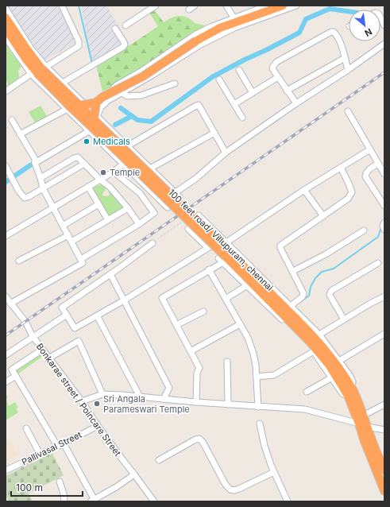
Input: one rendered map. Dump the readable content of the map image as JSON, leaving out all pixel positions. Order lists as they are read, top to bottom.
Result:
{
  "streets": {
    "highway": ["100 feet road/ Villupuram, chennai"],
    "street": ["Bonkarae street / Poincare Street", "Pallivasal Street"]
  },
  "crossings": [
    ["Bonkarae street / Poincare Street", "Pallivasal Street"]
  ],
  "places": ["Medicals", "Temple", "Sri Angala Parameswari Temple"],
  "scale_bar": "100 m",
  "north": "bottom right"
}
